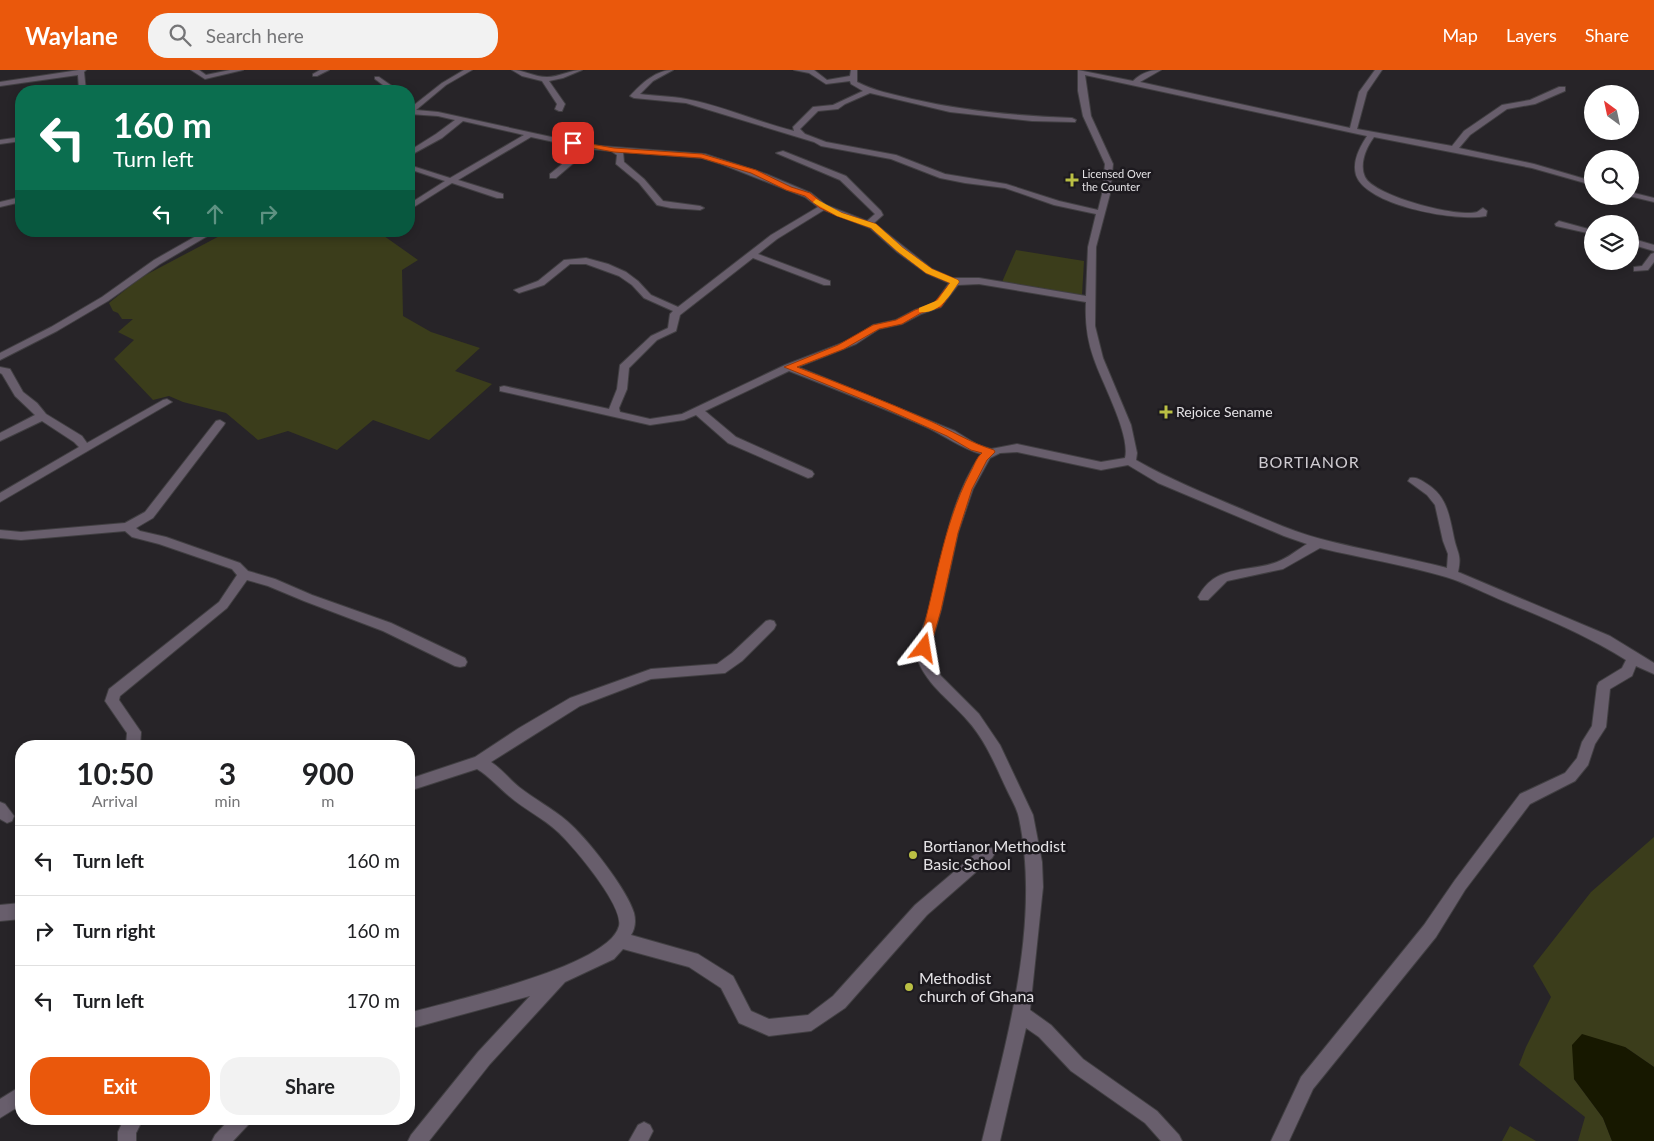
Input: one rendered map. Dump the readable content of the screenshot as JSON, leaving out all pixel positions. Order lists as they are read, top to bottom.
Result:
{
  "districts": ["BORTIANOR"],
  "places": {
    "health": ["Licensed Over the Counter", "Rejoice Sename"],
    "other": ["Bortianor Methodist Basic School", "Methodist church of Ghana"]
  },
  "north": "top left",
  "page": {
    "header": "Waylane",
    "search": "Search here",
    "nav": ["Map", "Layers", "Share"],
    "turn": ["160 m", "Turn left"],
    "eta": [
      "10:50",
      "Arrival",
      "3",
      "min",
      "900",
      "m"
    ],
    "list": [
      {
        "name": "Turn left",
        "value": "160 m"
      },
      {
        "name": "Turn right",
        "value": "160 m"
      },
      {
        "name": "Turn left",
        "value": "170 m"
      }
    ],
    "buttons": ["Exit", "Share"]
  }
}
